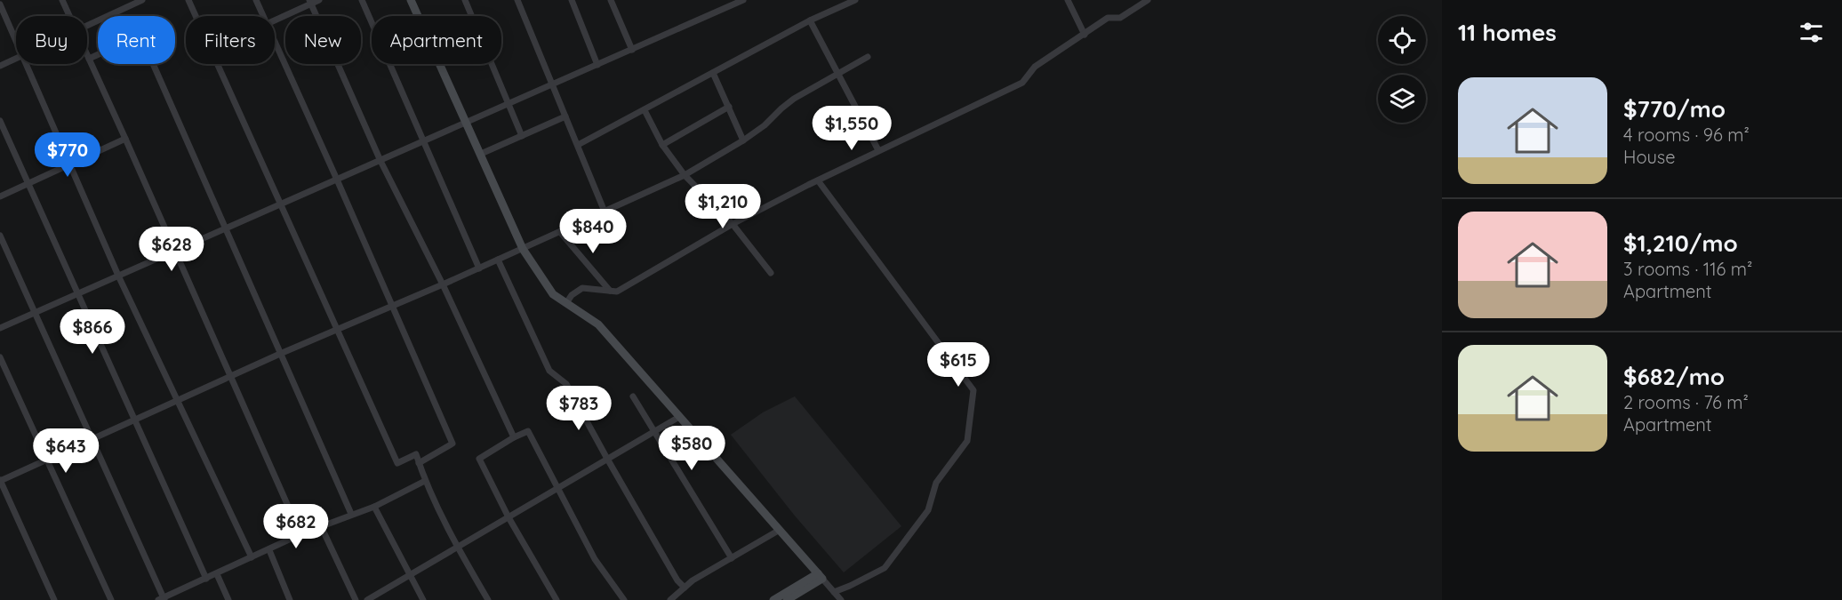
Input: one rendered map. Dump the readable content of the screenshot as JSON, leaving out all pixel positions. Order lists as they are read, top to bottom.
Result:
{
  "page": {
    "heading": "11 homes",
    "chip": [
      "Buy",
      "Rent",
      "Filters",
      "New",
      "Apartment"
    ],
    "list": [
      {
        "name": "$770/mo",
        "note": "4 rooms · 96 m² · House"
      },
      {
        "name": "$1,210/mo",
        "note": "3 rooms · 116 m² · Apartment"
      },
      {
        "name": "$682/mo",
        "note": "2 rooms · 76 m² · Apartment"
      }
    ],
    "price": [
      "$1,550",
      "$770",
      "$1,210",
      "$840",
      "$628",
      "$866",
      "$615",
      "$783",
      "$580",
      "$643",
      "$682"
    ]
  }
}
